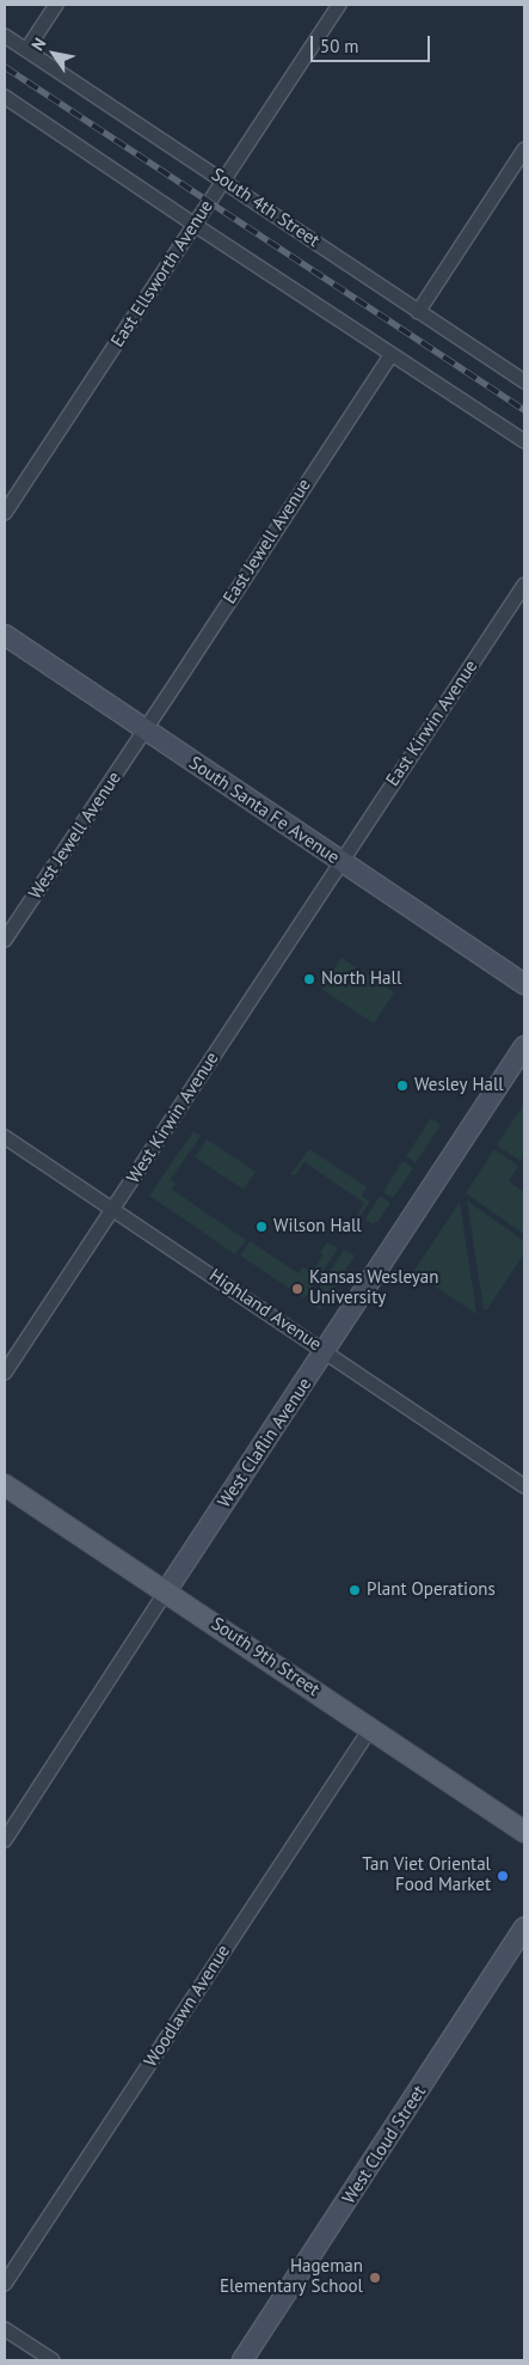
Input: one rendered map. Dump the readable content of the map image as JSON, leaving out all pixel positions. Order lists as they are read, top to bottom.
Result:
{
  "streets": {
    "main road": [
      "South Santa Fe Avenue",
      "West Claflin Avenue",
      "South 9th Street",
      "West Cloud Street"
    ],
    "street": [
      "South 4th Street",
      "East Ellsworth Avenue",
      "East Jewell Avenue",
      "East Kirwin Avenue",
      "West Jewell Avenue",
      "West Kirwin Avenue",
      "Highland Avenue",
      "Woodlawn Avenue"
    ]
  },
  "crossings": [
    ["South 4th Street", "East Ellsworth Avenue"],
    ["East Jewell Avenue", "South Santa Fe Avenue"],
    ["East Jewell Avenue", "West Jewell Avenue"],
    ["East Kirwin Avenue", "South Santa Fe Avenue"],
    ["East Kirwin Avenue", "West Kirwin Avenue"],
    ["South Santa Fe Avenue", "West Jewell Avenue"],
    ["South Santa Fe Avenue", "West Kirwin Avenue"],
    ["West Kirwin Avenue", "Highland Avenue"],
    ["Highland Avenue", "West Claflin Avenue"],
    ["West Claflin Avenue", "South 9th Street"],
    ["South 9th Street", "Woodlawn Avenue"]
  ],
  "places": [
    "North Hall",
    "Wesley Hall",
    "Wilson Hall",
    "Kansas Wesleyan University",
    "Plant Operations",
    "Tan Viet Oriental Food Market",
    "Hageman Elementary School"
  ],
  "scale_bar": "50 m",
  "north": "top left"
}
